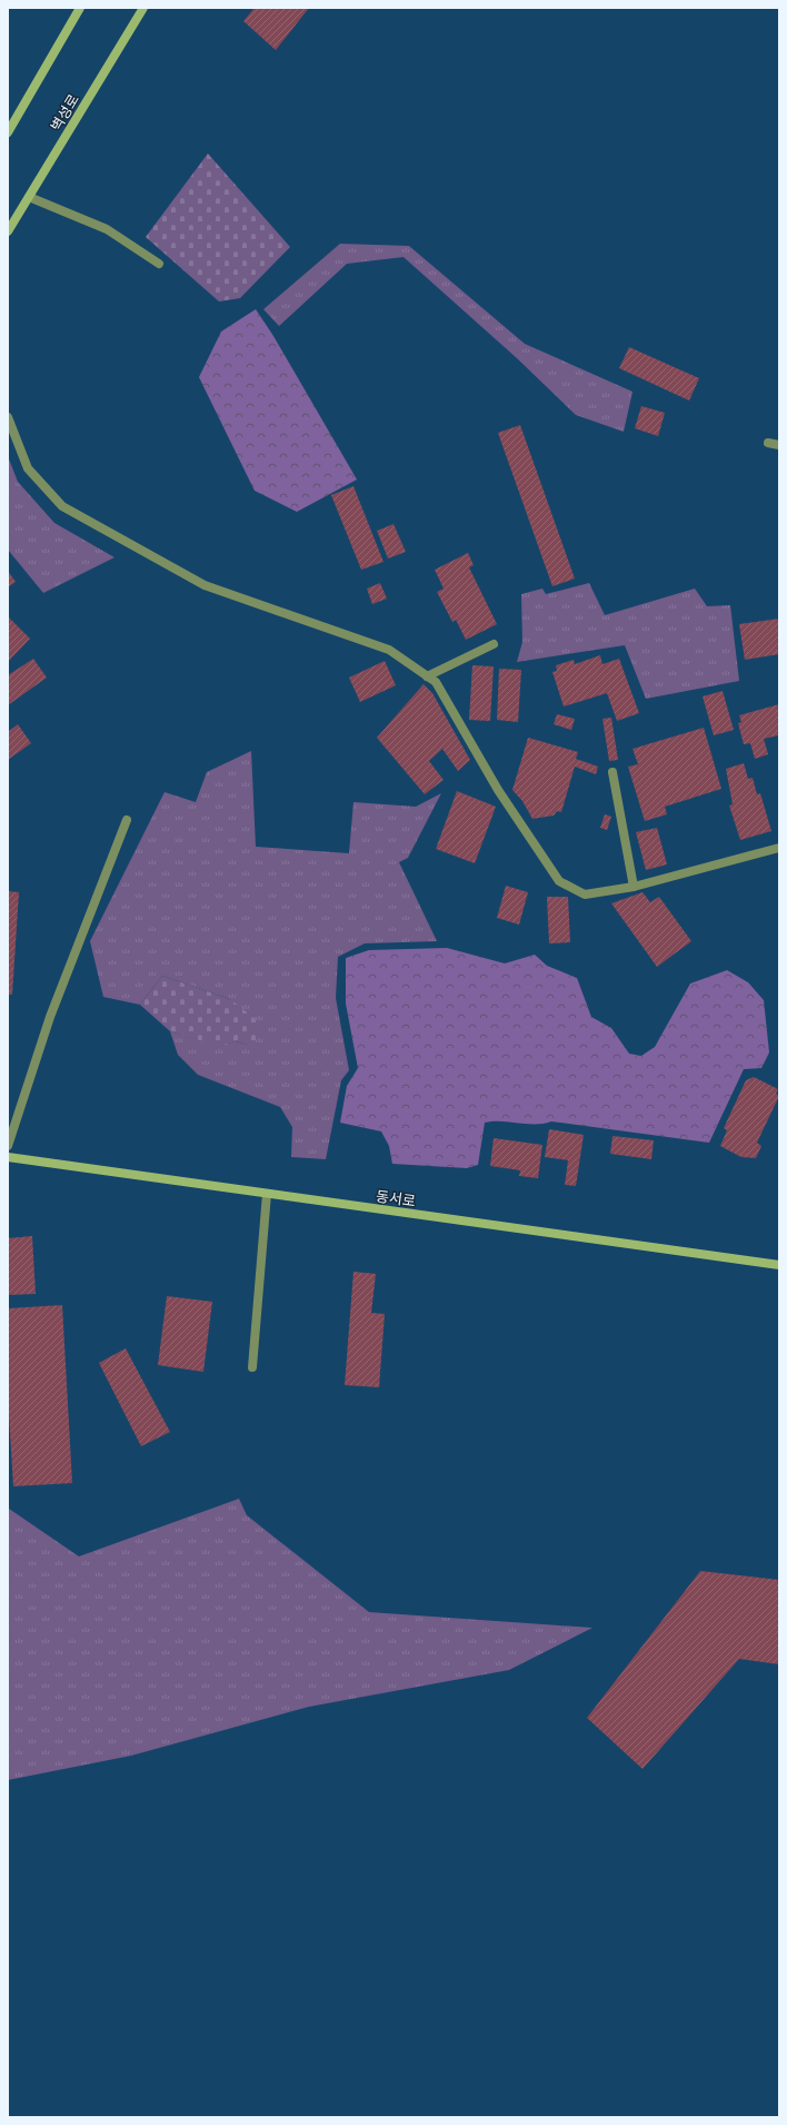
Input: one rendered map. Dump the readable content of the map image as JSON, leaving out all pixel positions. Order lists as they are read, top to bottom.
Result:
{
  "streets": {
    "main road": ["벽성로", "동서로"]
  }
}
